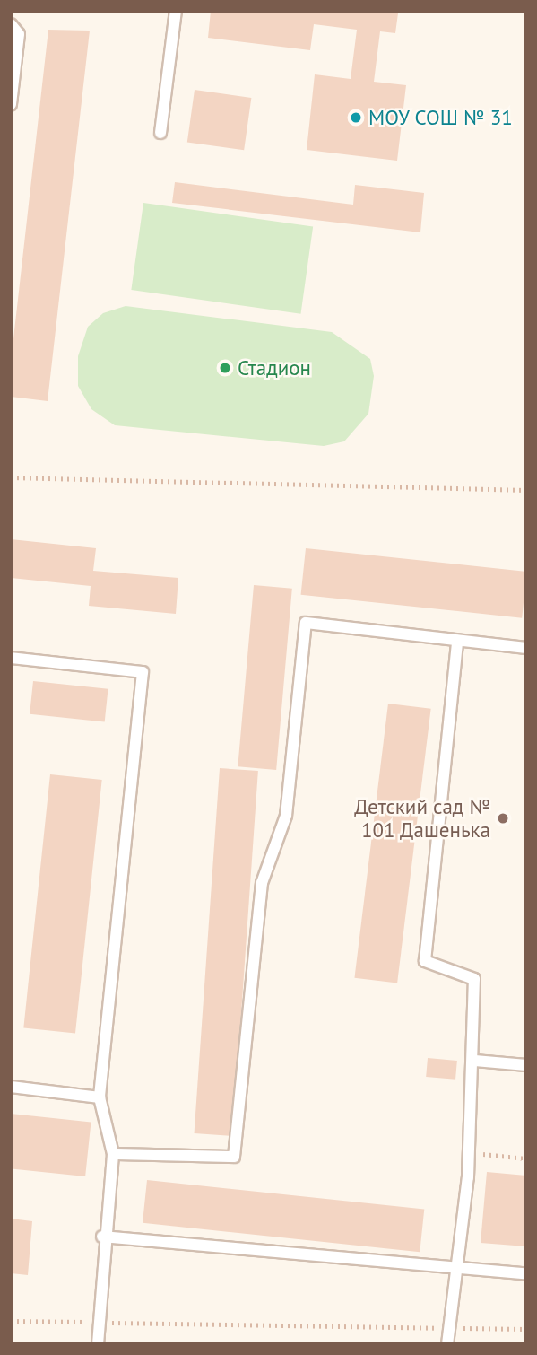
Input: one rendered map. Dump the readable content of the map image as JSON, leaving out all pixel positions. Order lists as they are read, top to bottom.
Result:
{
  "places": ["МОУ СОШ № 31", "Стадион", "Детский сад № 101 Дашенька"]
}
